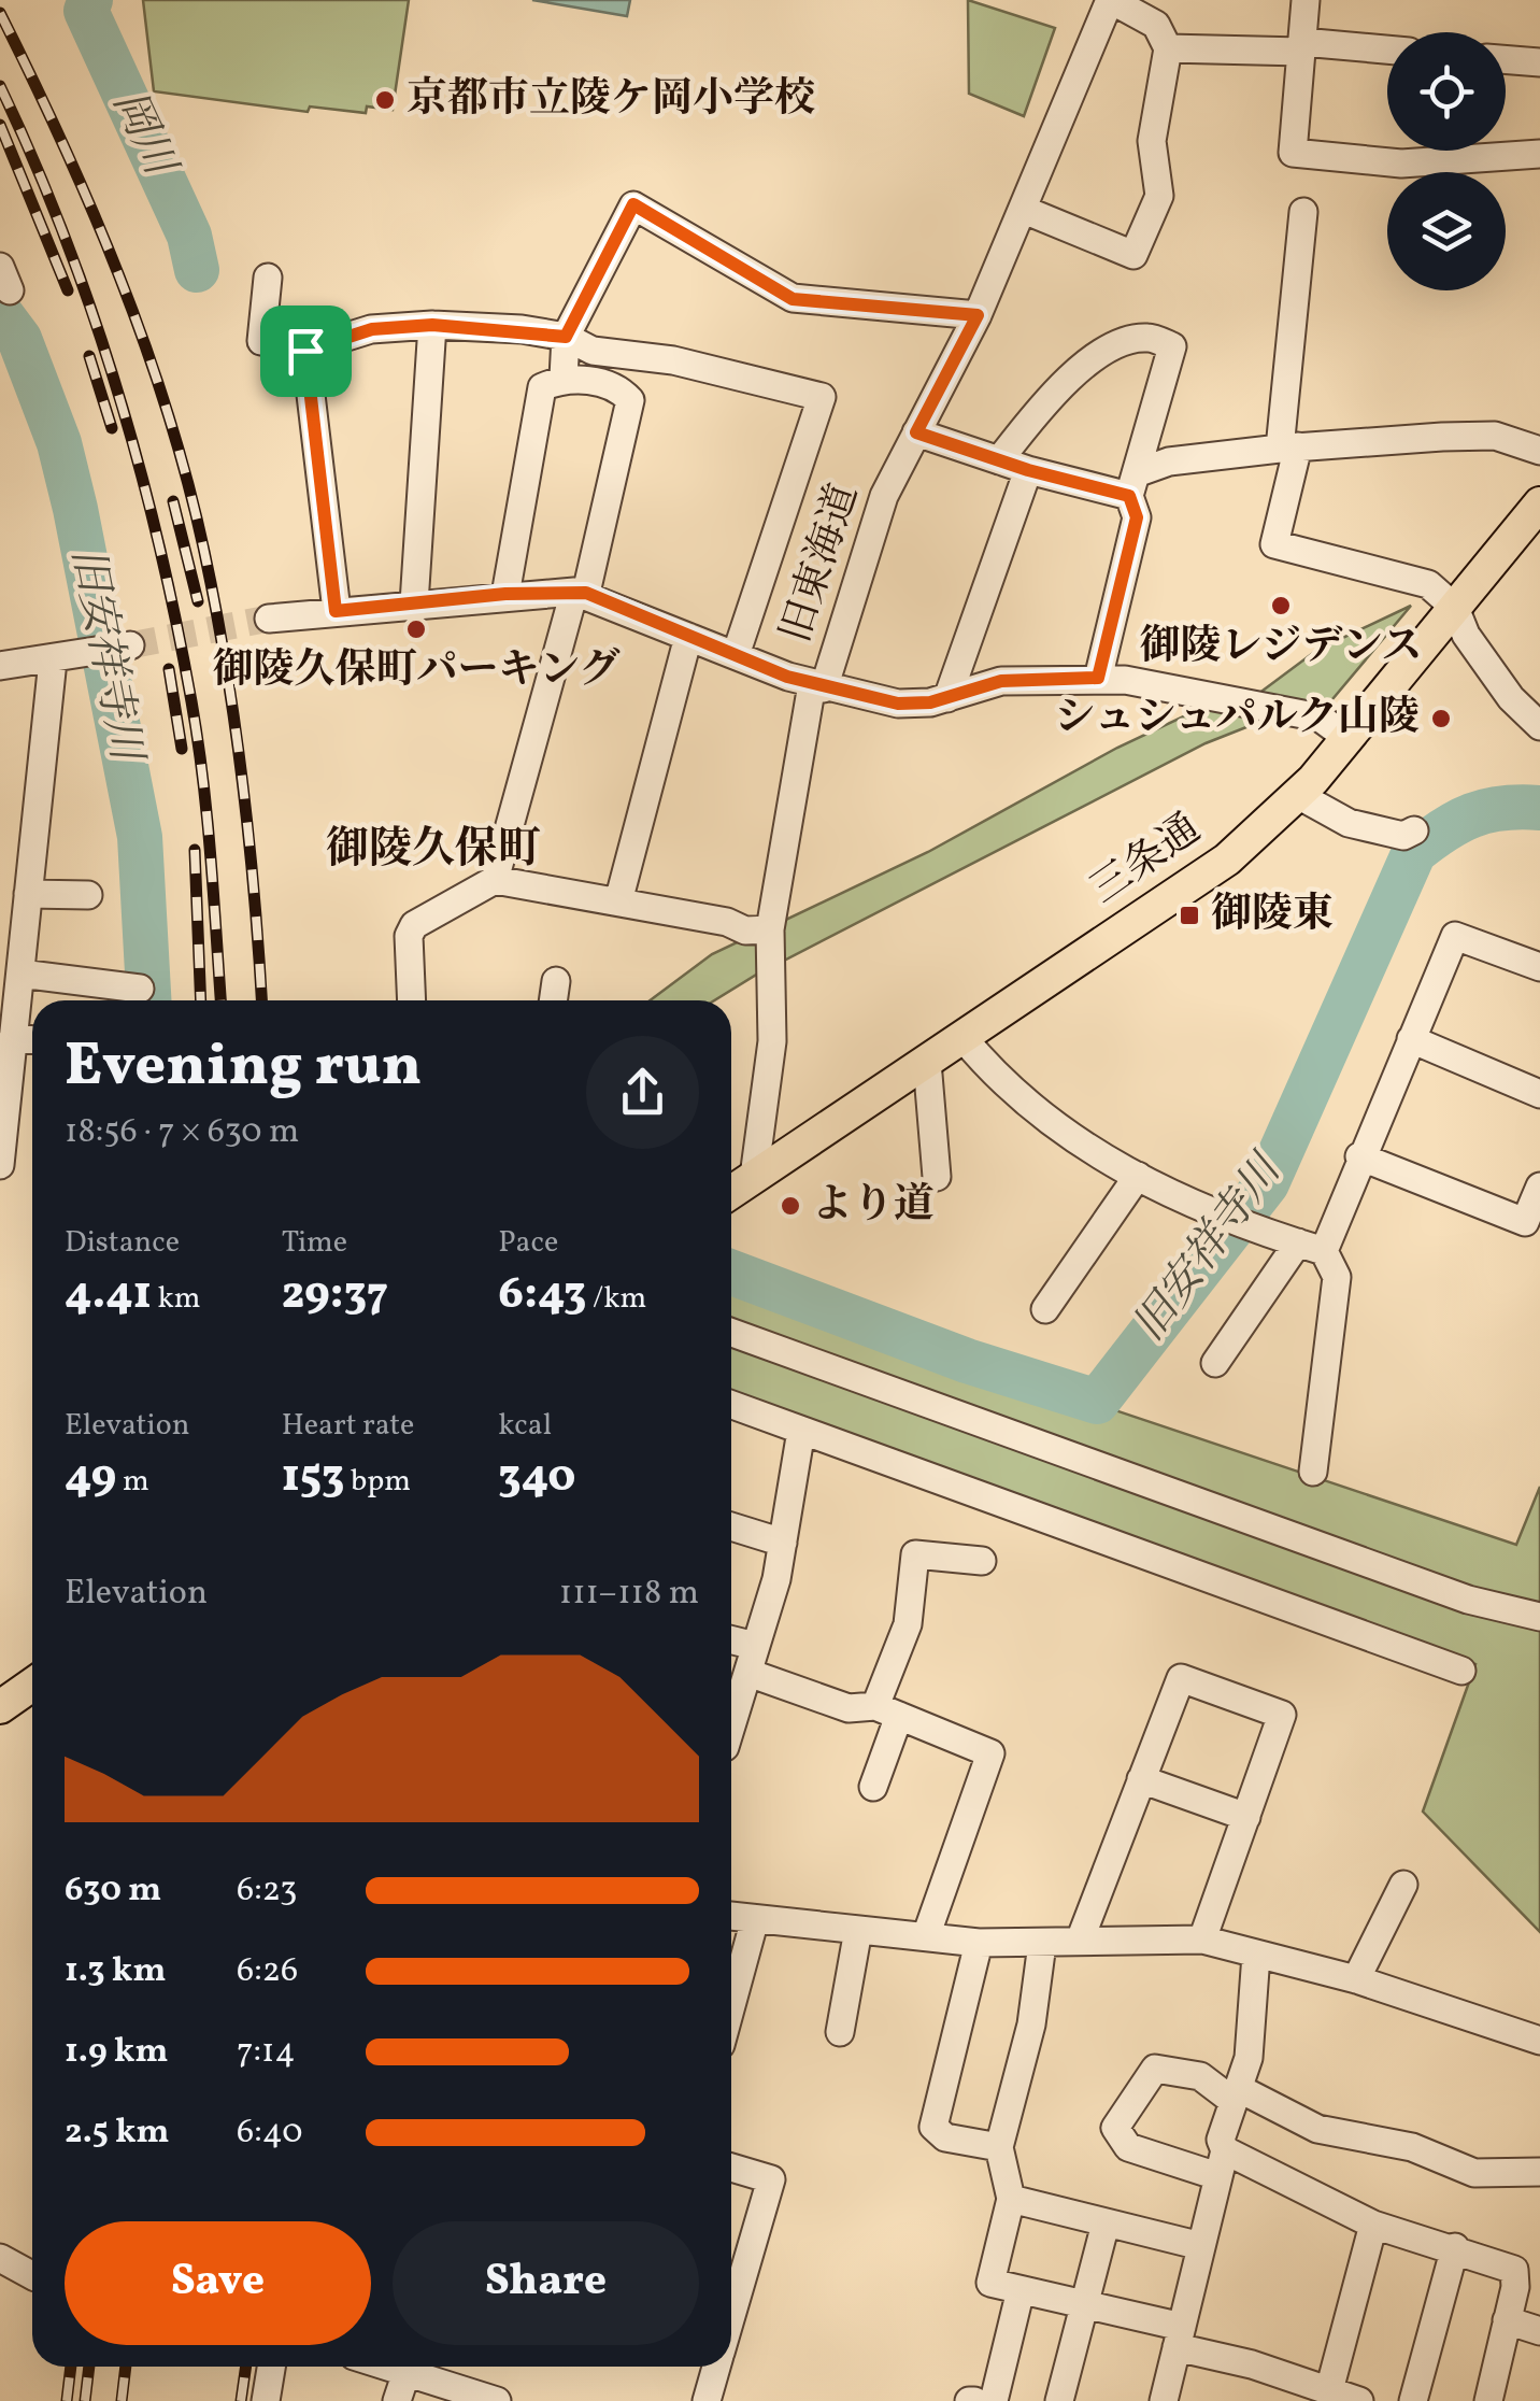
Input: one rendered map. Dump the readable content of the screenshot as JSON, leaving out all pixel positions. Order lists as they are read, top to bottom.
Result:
{
  "streets": {
    "main road": ["三条通"],
    "street": ["旧東海道"]
  },
  "crossings": [
    ["旧東海道", "三条通"]
  ],
  "districts": ["御陵久保町"],
  "water": ["岡川", "旧安祥寺川"],
  "places": {
    "other": [
      "京都市立陵ケ岡小学校",
      "御陵レジデンス",
      "御陵久保町パーキング",
      "シュシュパルク山陵",
      "より道"
    ],
    "transit": ["御陵東"]
  },
  "page": {
    "heading": ["Evening run", "18:56 · 7 × 630 m"],
    "stats": [
      ["Distance", "4.41 km"],
      ["Time", "29:37"],
      ["Pace", "6:43 /km"],
      ["Elevation", "49 m"],
      ["Heart rate", "153 bpm"],
      ["kcal", "340"]
    ],
    "chart": ["Elevation", "111–118 m"],
    "list": [
      {
        "name": "630 m",
        "note": "6:23"
      },
      {
        "name": "1.3 km",
        "note": "6:26"
      },
      {
        "name": "1.9 km",
        "note": "7:14"
      },
      {
        "name": "2.5 km",
        "note": "6:40"
      }
    ],
    "buttons": ["Save", "Share"]
  }
}
